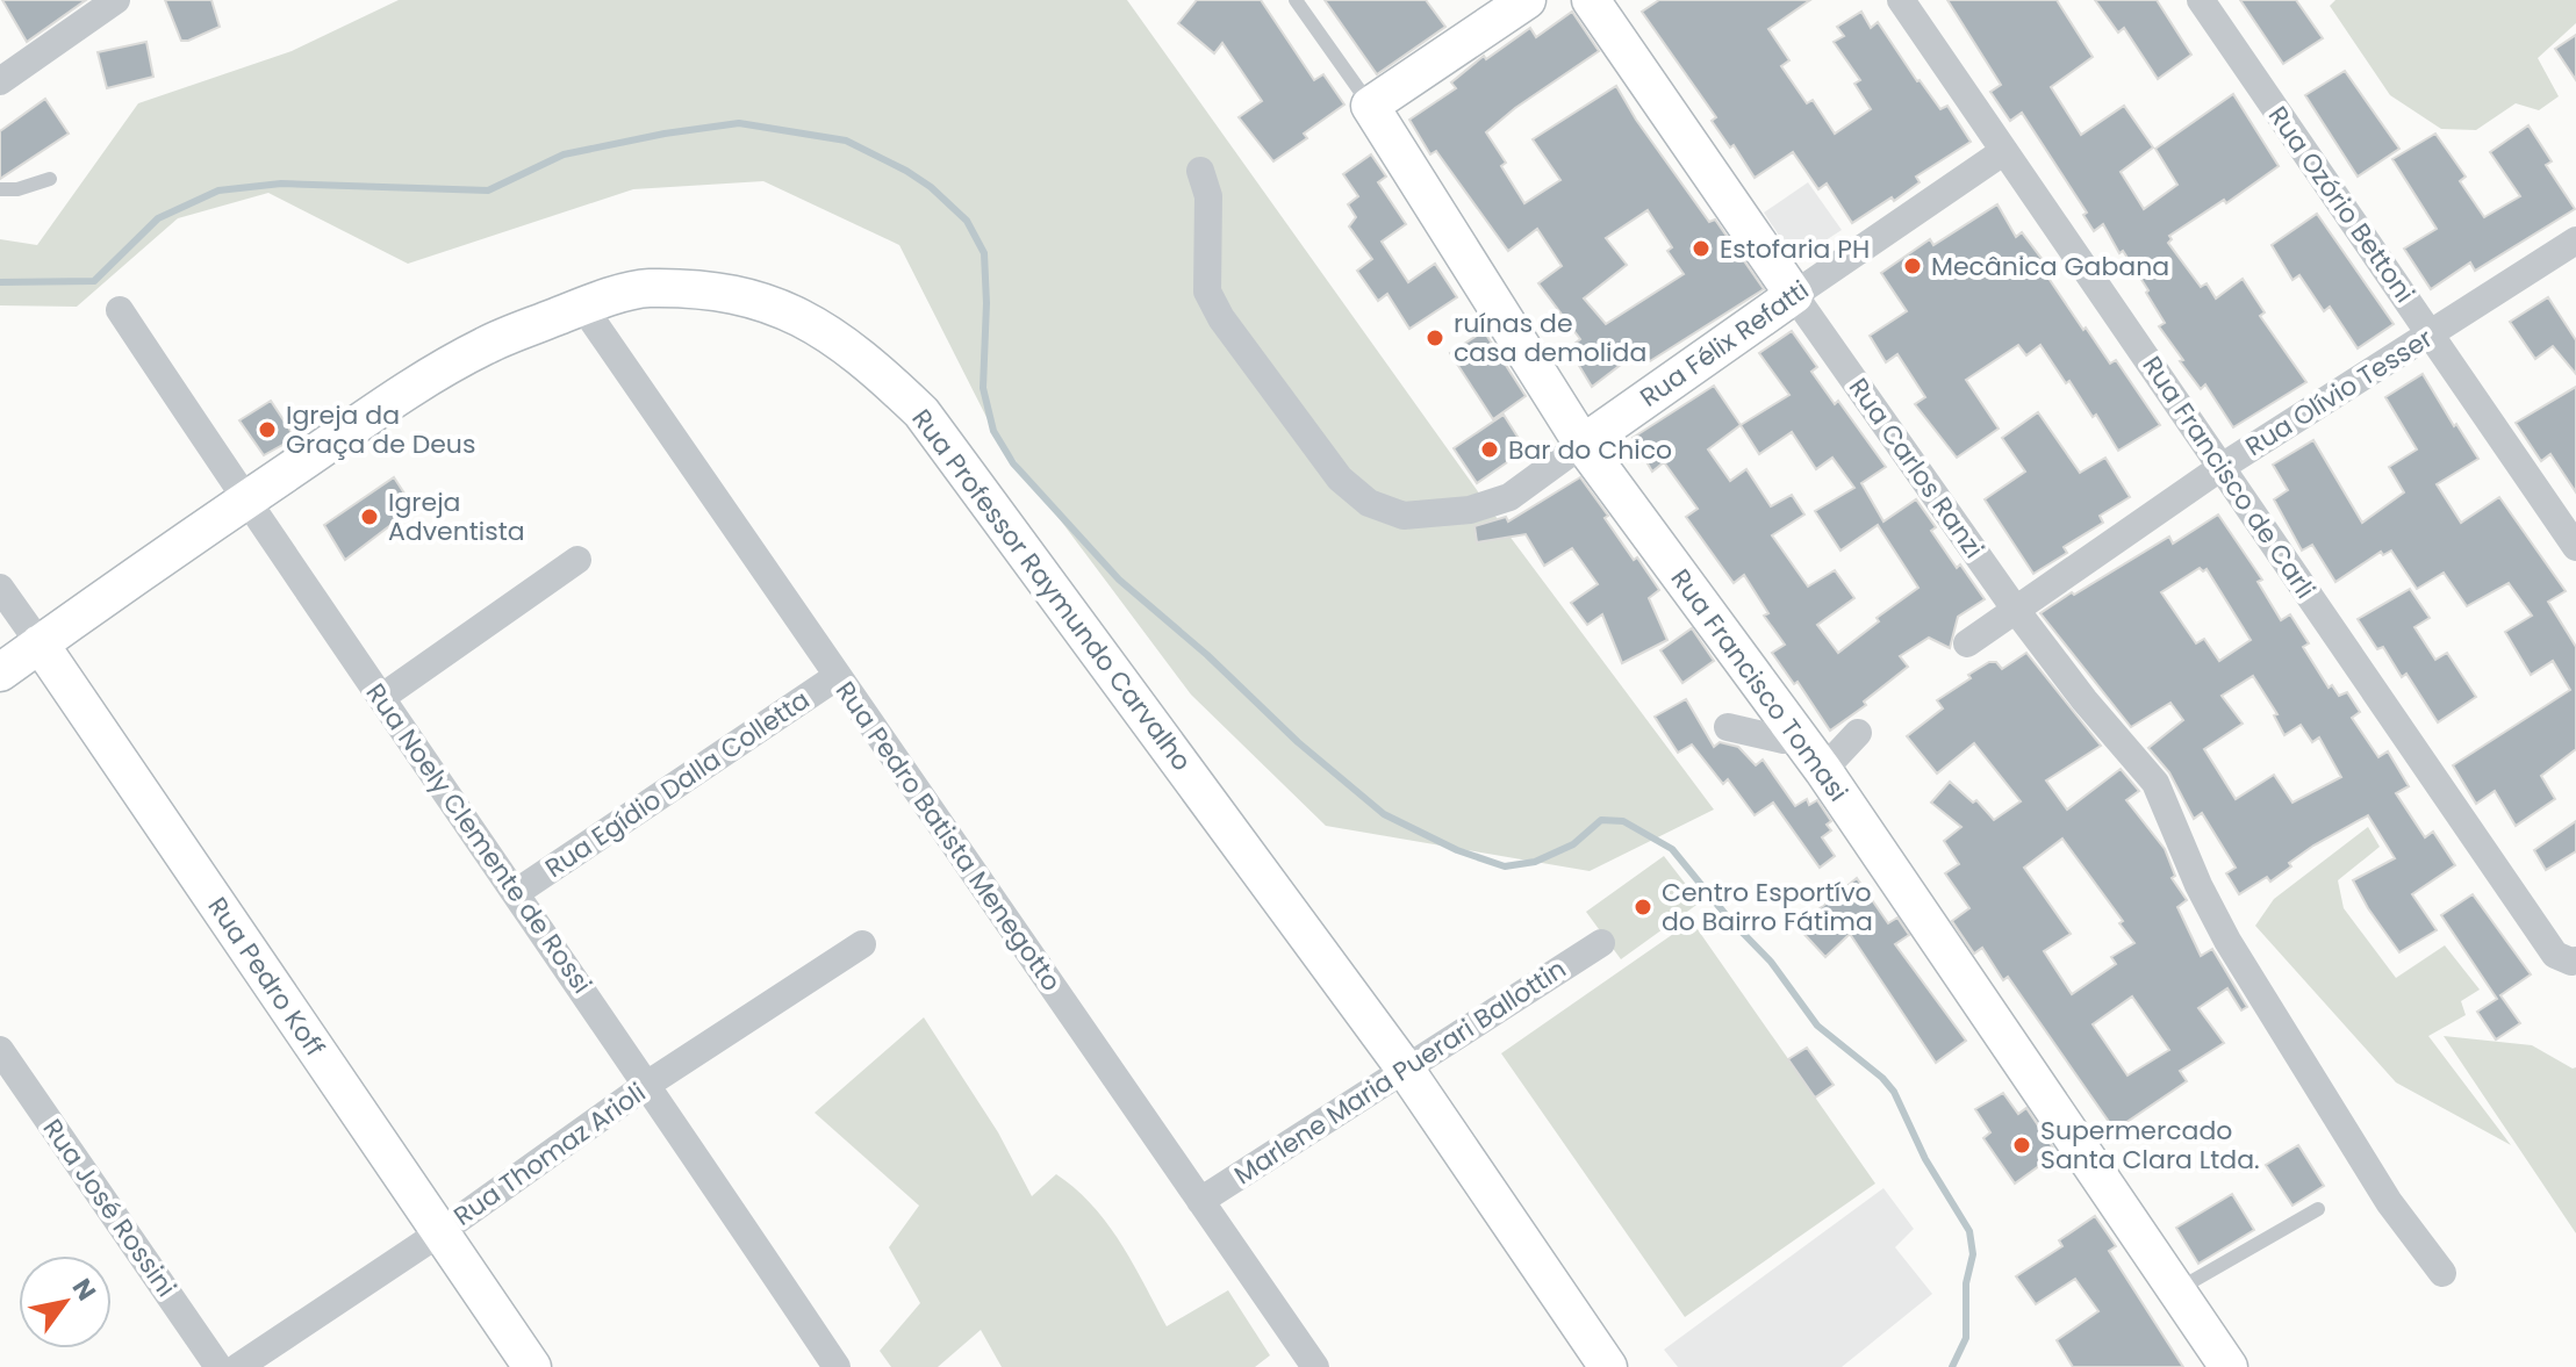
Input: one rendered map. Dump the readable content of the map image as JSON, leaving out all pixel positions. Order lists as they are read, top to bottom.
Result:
{
  "streets": {
    "street": [
      "Rua Ozório Bettoni",
      "Rua Félix Refatti",
      "Rua Olívio Tesser",
      "Rua Carlos Ranzi",
      "Rua Francisco de Carli",
      "Rua Professor Raymundo Carvalho",
      "Rua Francisco Tomasi",
      "Rua Egídio Dalla Colletta",
      "Rua Pedro Batista Menegotto",
      "Rua Noely Clemente de Rossi",
      "Rua Pedro Koff",
      "Marlene Maria Puerari Ballottin",
      "Rua Thomaz Arioli",
      "Rua José Rossini"
    ]
  },
  "crossings": [
    ["Rua Ozório Bettoni", "Rua Olívio Tesser"],
    ["Rua Félix Refatti", "Rua Carlos Ranzi"],
    ["Rua Félix Refatti", "Rua Francisco de Carli"],
    ["Rua Félix Refatti", "Rua Francisco Tomasi"],
    ["Rua Olívio Tesser", "Rua Carlos Ranzi"],
    ["Rua Olívio Tesser", "Rua Francisco de Carli"],
    ["Rua Professor Raymundo Carvalho", "Rua Pedro Batista Menegotto"],
    ["Rua Professor Raymundo Carvalho", "Rua Noely Clemente de Rossi"],
    ["Rua Professor Raymundo Carvalho", "Rua Pedro Koff"],
    ["Rua Professor Raymundo Carvalho", "Marlene Maria Puerari Ballottin"],
    ["Rua Egídio Dalla Colletta", "Rua Pedro Batista Menegotto"],
    ["Rua Egídio Dalla Colletta", "Rua Noely Clemente de Rossi"],
    ["Rua Pedro Batista Menegotto", "Marlene Maria Puerari Ballottin"],
    ["Rua Noely Clemente de Rossi", "Rua Thomaz Arioli"],
    ["Rua Pedro Koff", "Rua Thomaz Arioli"]
  ],
  "places": [
    "Estofaria PH",
    "Mecânica Gabana",
    "ruínas de casa demolida",
    "Igreja da Graça de Deus",
    "Bar do Chico",
    "Igreja Adventista",
    "Centro Esportívo do Bairro Fátima",
    "Supermercado Santa Clara Ltda."
  ],
  "north": "top right"
}
